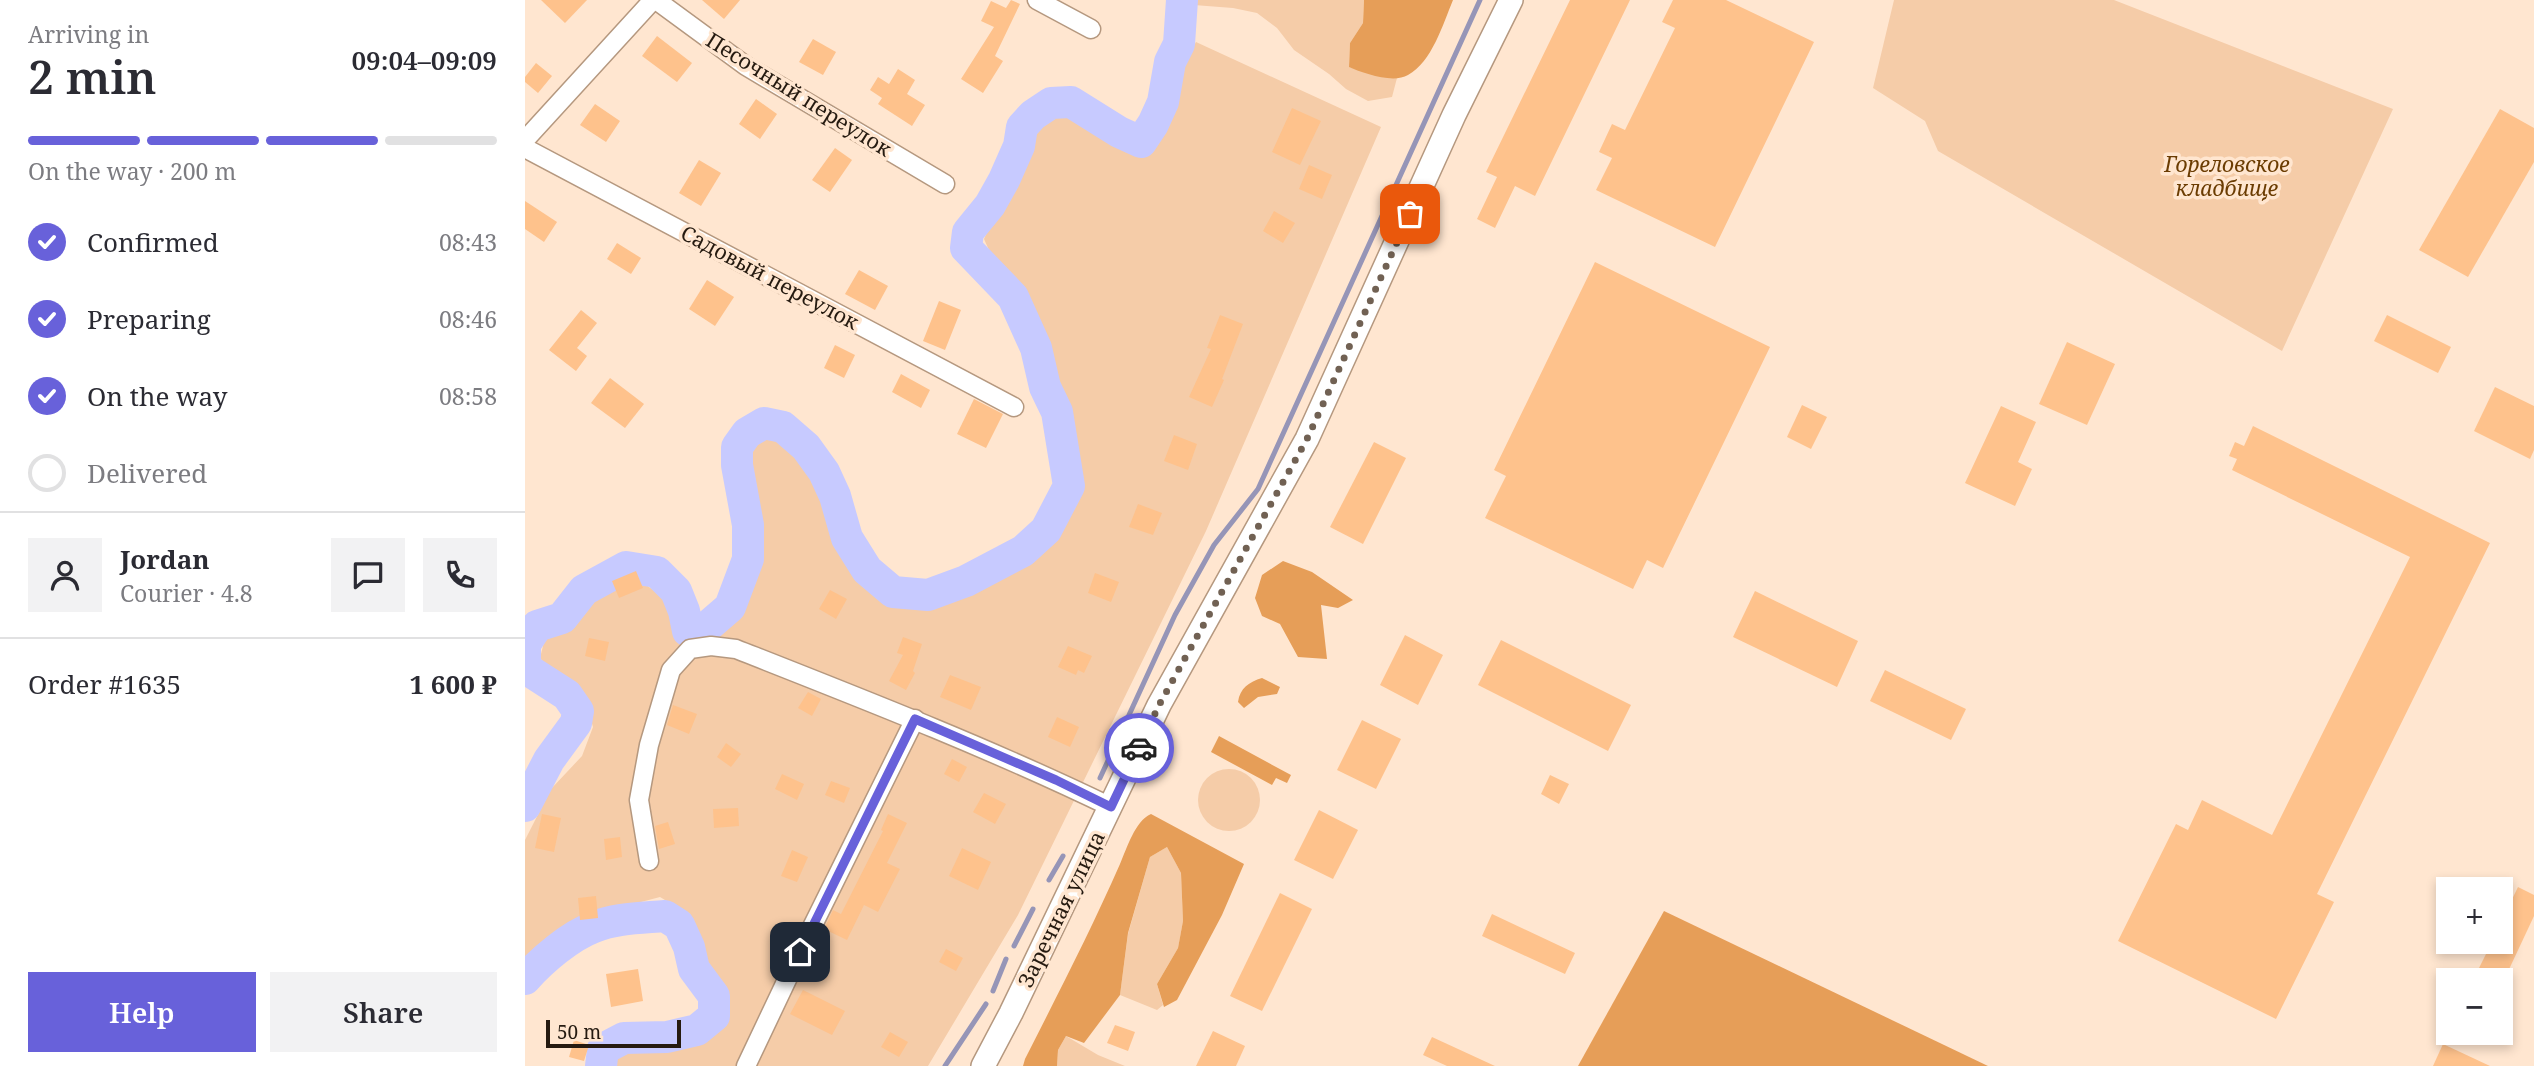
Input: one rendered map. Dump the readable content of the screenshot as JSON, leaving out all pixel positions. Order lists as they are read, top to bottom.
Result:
{
  "streets": {
    "street": ["Песочный переулок", "Садовый переулок", "Заречная улица"]
  },
  "parks": ["Гореловское кладбище"],
  "scale_bar": "50 m",
  "page": {
    "heading": ["2 min", "Arriving in", "09:04–09:09"],
    "panel": [
      "Jordan",
      "Courier · 4.8",
      "Order #1635",
      "1 600 ₽"
    ],
    "bar": "On the way · 200 m",
    "list": [
      ["Confirmed", "08:43"],
      ["Preparing", "08:46"],
      ["On the way", "08:58"],
      "Delivered"
    ],
    "map_buttons": ["+", "−"],
    "buttons": ["Help", "Share"],
    "scale": "50 m"
  }
}
